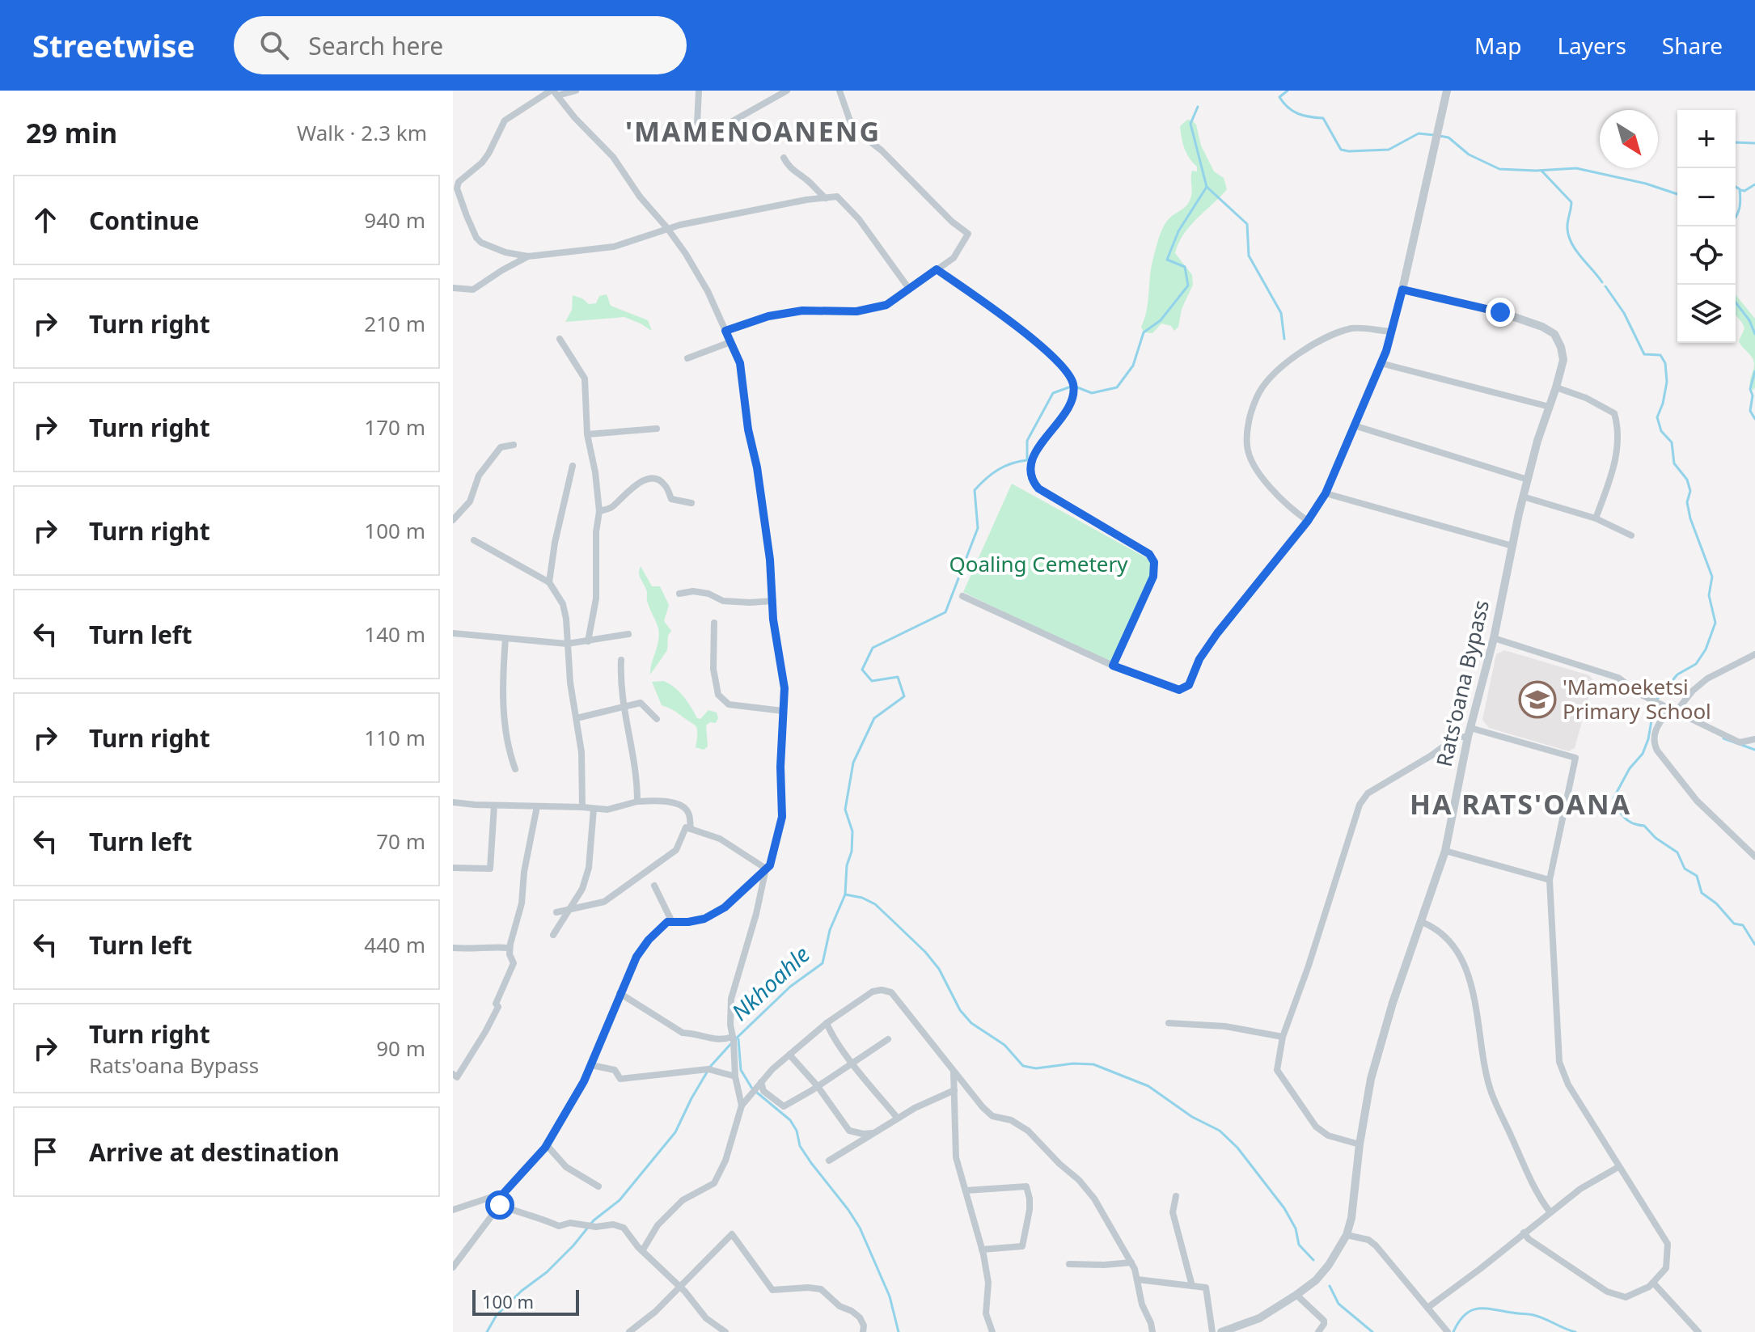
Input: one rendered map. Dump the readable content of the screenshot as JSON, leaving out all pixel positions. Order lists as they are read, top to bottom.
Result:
{
  "streets": {
    "street": ["Rats'oana Bypass"]
  },
  "districts": ["'MAMENOANENG", "HA RATS'OANA"],
  "water": ["Nkhoahle"],
  "parks": ["Qoaling Cemetery"],
  "places": {
    "school or university": ["'Mamoeketsi Primary School"]
  },
  "scale_bar": "100 m",
  "north": "bottom right",
  "page": {
    "header": "Streetwise",
    "search": "Search here",
    "nav": ["Map", "Layers", "Share"],
    "heading": ["29 min", "Walk · 2.3 km"],
    "map_buttons": ["+", "−"],
    "list": [
      ["Continue", "940 m"],
      ["Turn right", "210 m"],
      ["Turn right", "170 m"],
      ["Turn right", "100 m"],
      ["Turn left", "140 m"],
      ["Turn right", "110 m"],
      ["Turn left", "70 m"],
      ["Turn left", "440 m"],
      ["Turn right", "Rats'oana Bypass", "90 m"],
      "Arrive at destination"
    ],
    "scale": "100 m"
  }
}
